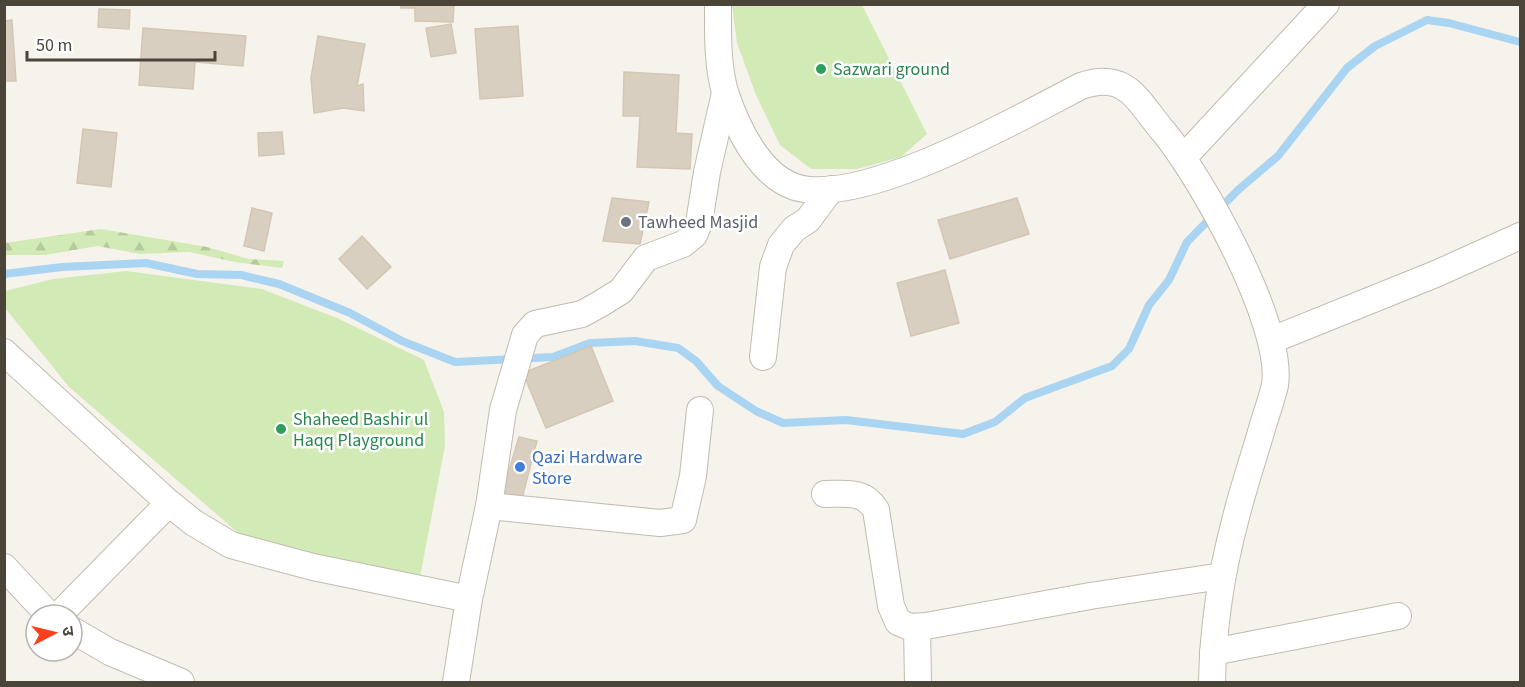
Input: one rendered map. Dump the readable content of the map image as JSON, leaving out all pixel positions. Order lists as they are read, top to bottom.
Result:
{
  "places": [
    "Sazwari ground",
    "Tawheed Masjid",
    "Shaheed Bashir ul Haqq Playground",
    "Qazi Hardware Store"
  ],
  "scale_bar": "50 m",
  "north": "right"
}
